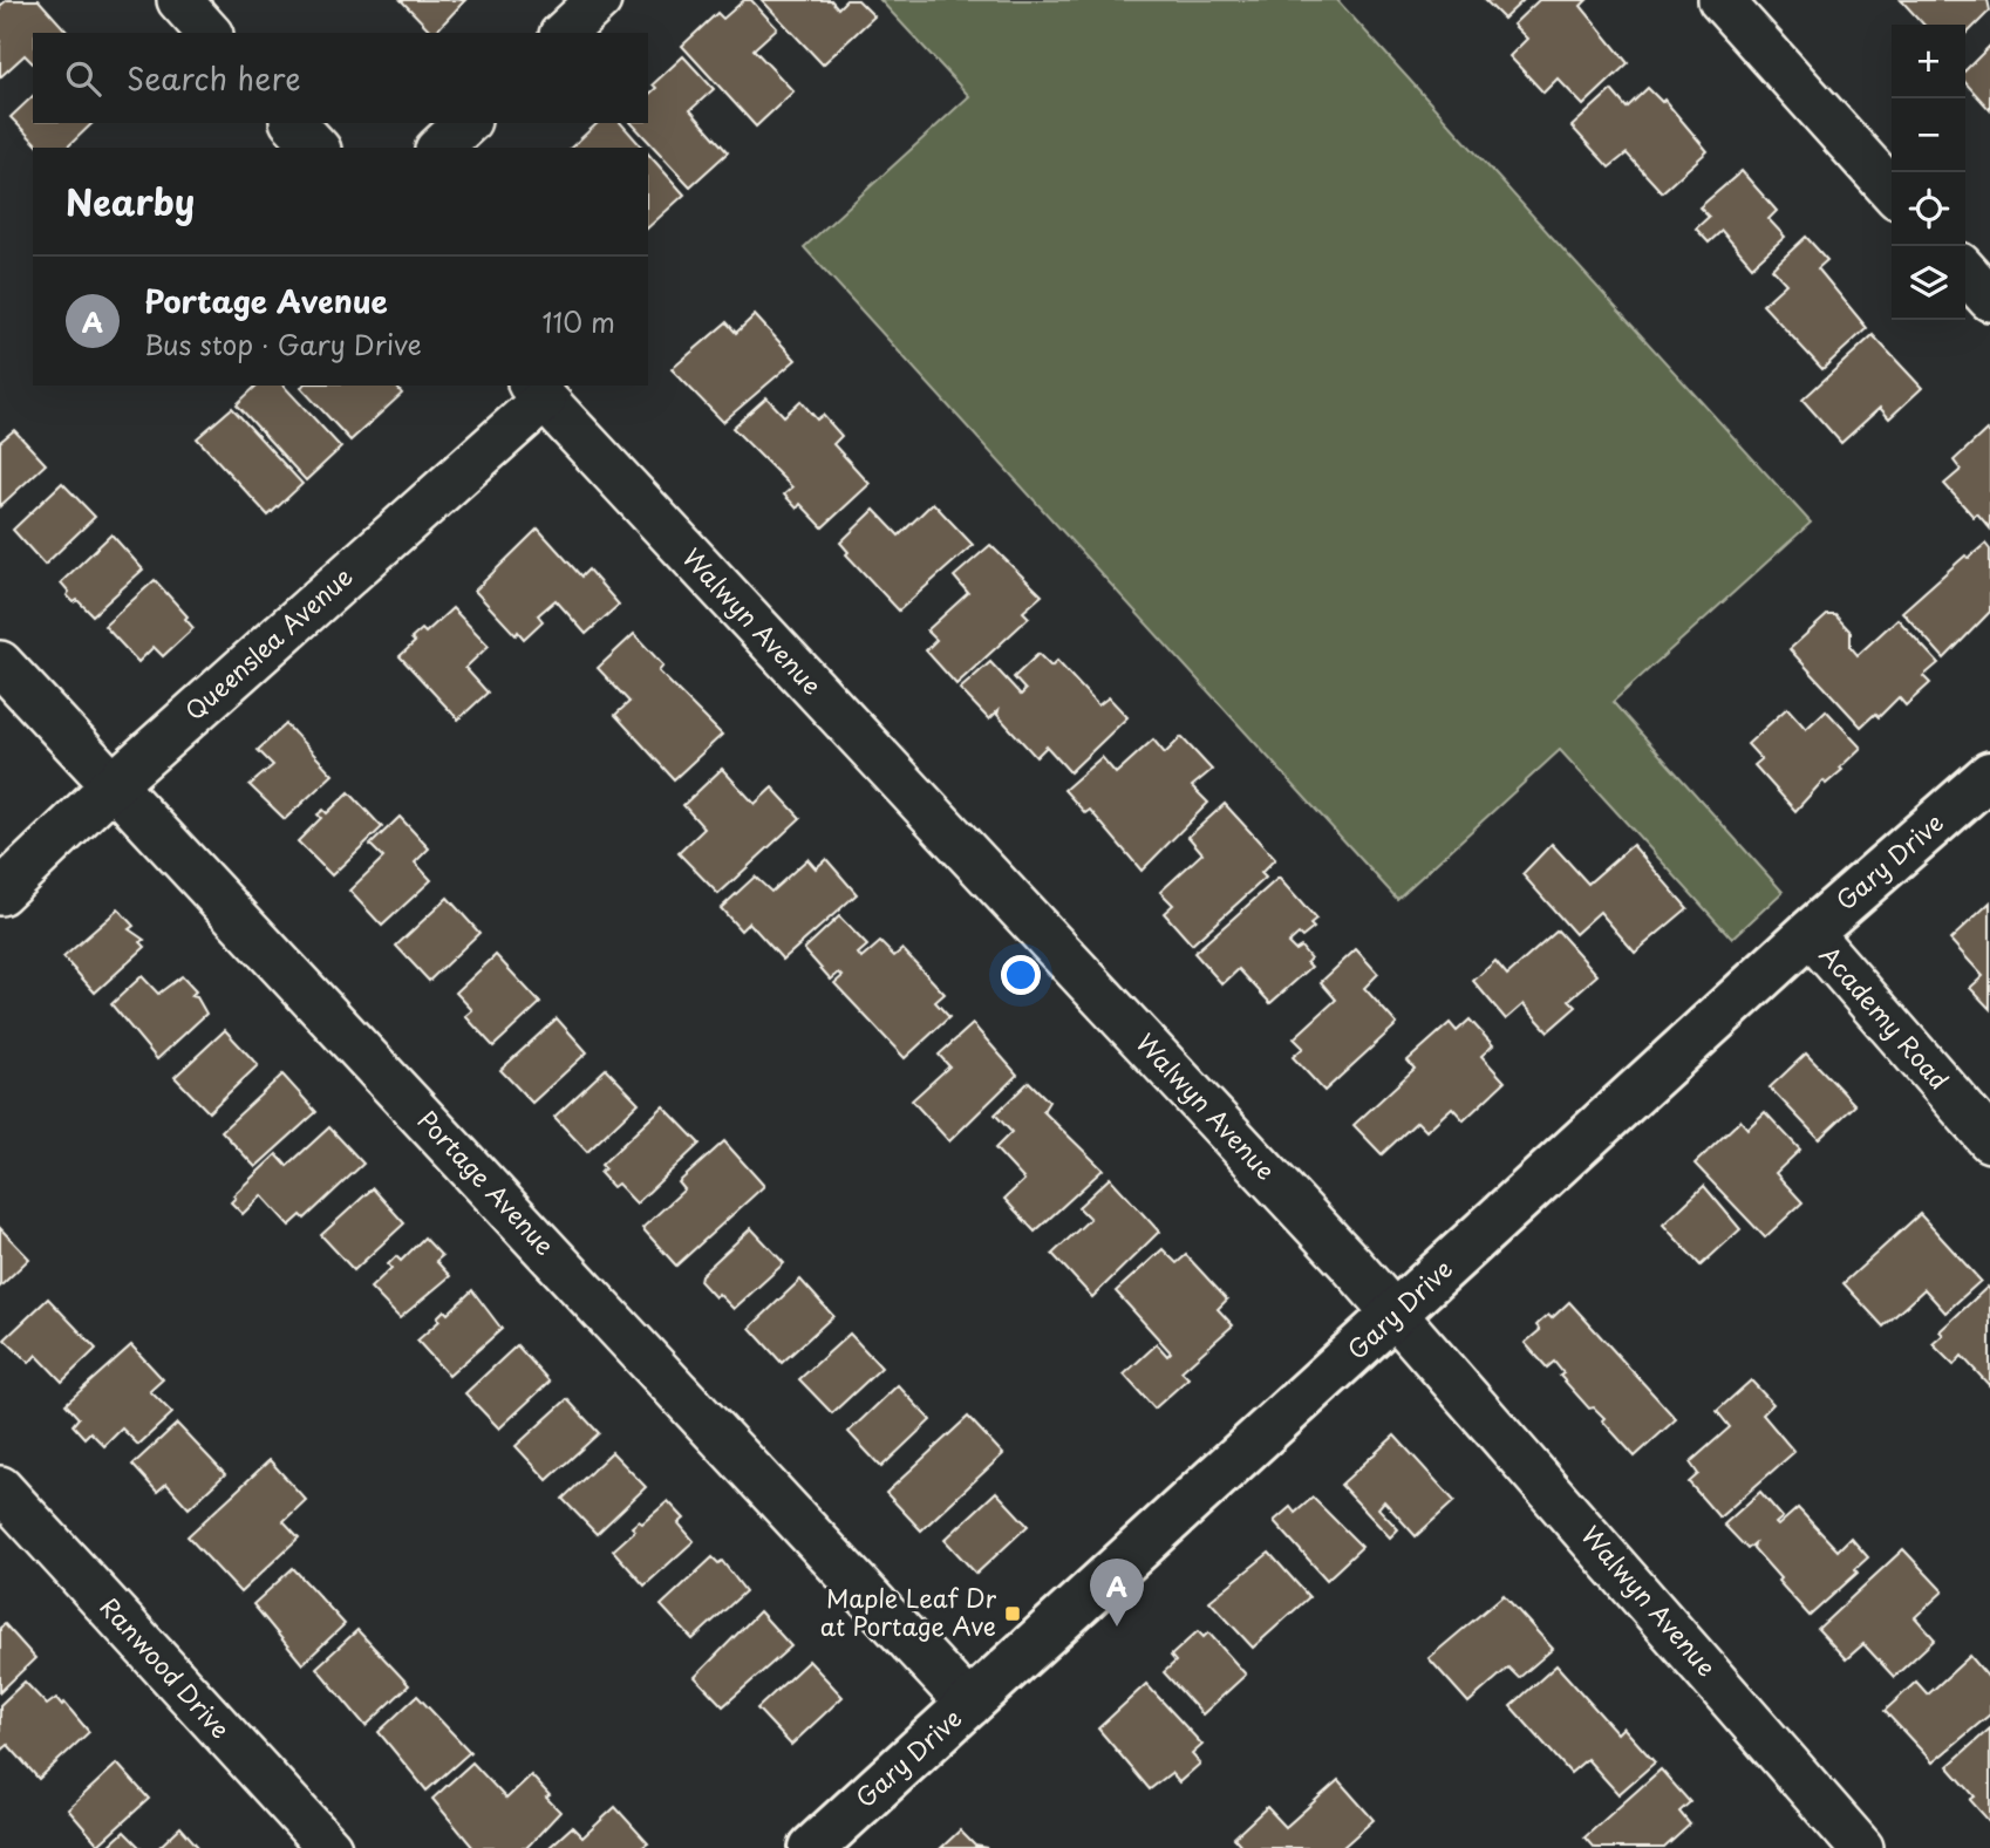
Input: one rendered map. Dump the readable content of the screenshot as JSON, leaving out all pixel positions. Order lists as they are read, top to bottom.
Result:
{
  "streets": {
    "street": [
      "Walwyn Avenue",
      "Queenslea Avenue",
      "Gary Drive",
      "Academy Road",
      "Portage Avenue",
      "Ranwood Drive"
    ]
  },
  "crossings": [
    ["Walwyn Avenue", "Queenslea Avenue"],
    ["Walwyn Avenue", "Gary Drive"],
    ["Queenslea Avenue", "Portage Avenue"],
    ["Gary Drive", "Academy Road"],
    ["Gary Drive", "Portage Avenue"]
  ],
  "places": {
    "transit": ["Maple Leaf Dr at Portage Ave"]
  },
  "page": {
    "map_buttons": ["+", "−"],
    "search": "Search here",
    "heading": "Nearby",
    "list": [
      {
        "mark": "A",
        "name": "Portage Avenue",
        "note": "Bus stop · Gary Drive",
        "value": "110 m"
      }
    ],
    "pins": "A"
  }
}
